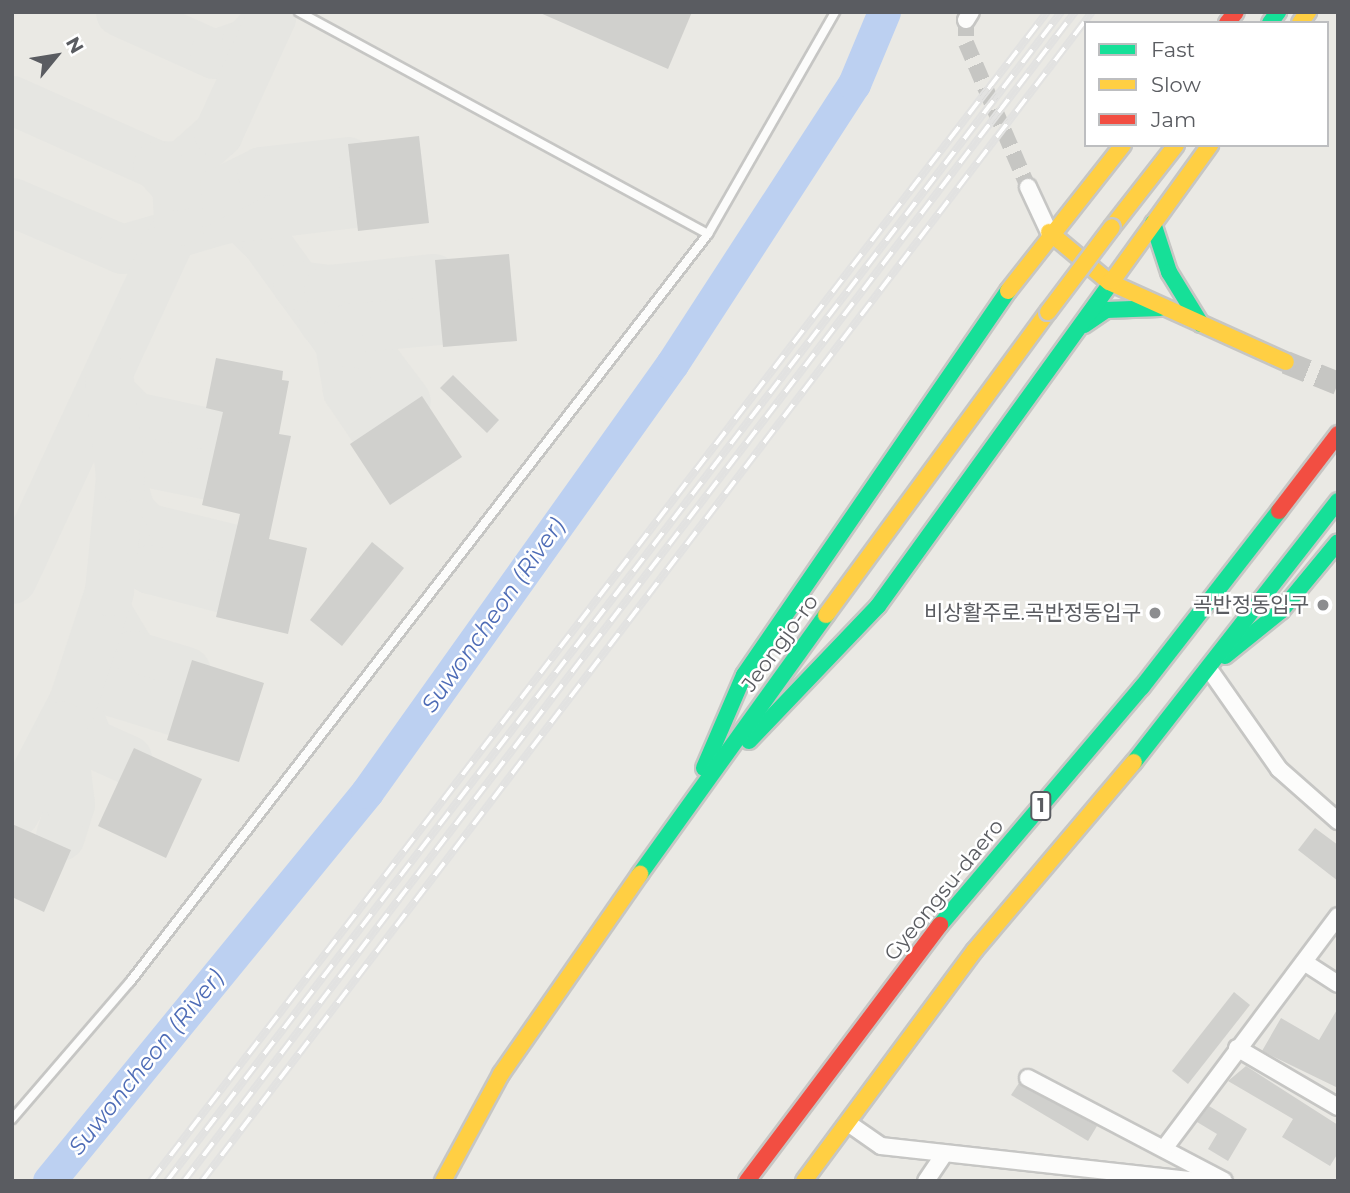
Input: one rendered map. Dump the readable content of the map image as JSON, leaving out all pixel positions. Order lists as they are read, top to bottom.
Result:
{
  "streets": {
    "street": ["Jeongjo-ro", "1", "Gyeongsu-daero"]
  },
  "water": ["Suwoncheon (River)"],
  "places": ["곡반정동입구", "비상활주로.곡반정동입구"],
  "legend": ["Fast", "Slow", "Jam"],
  "north": "top right"
}
